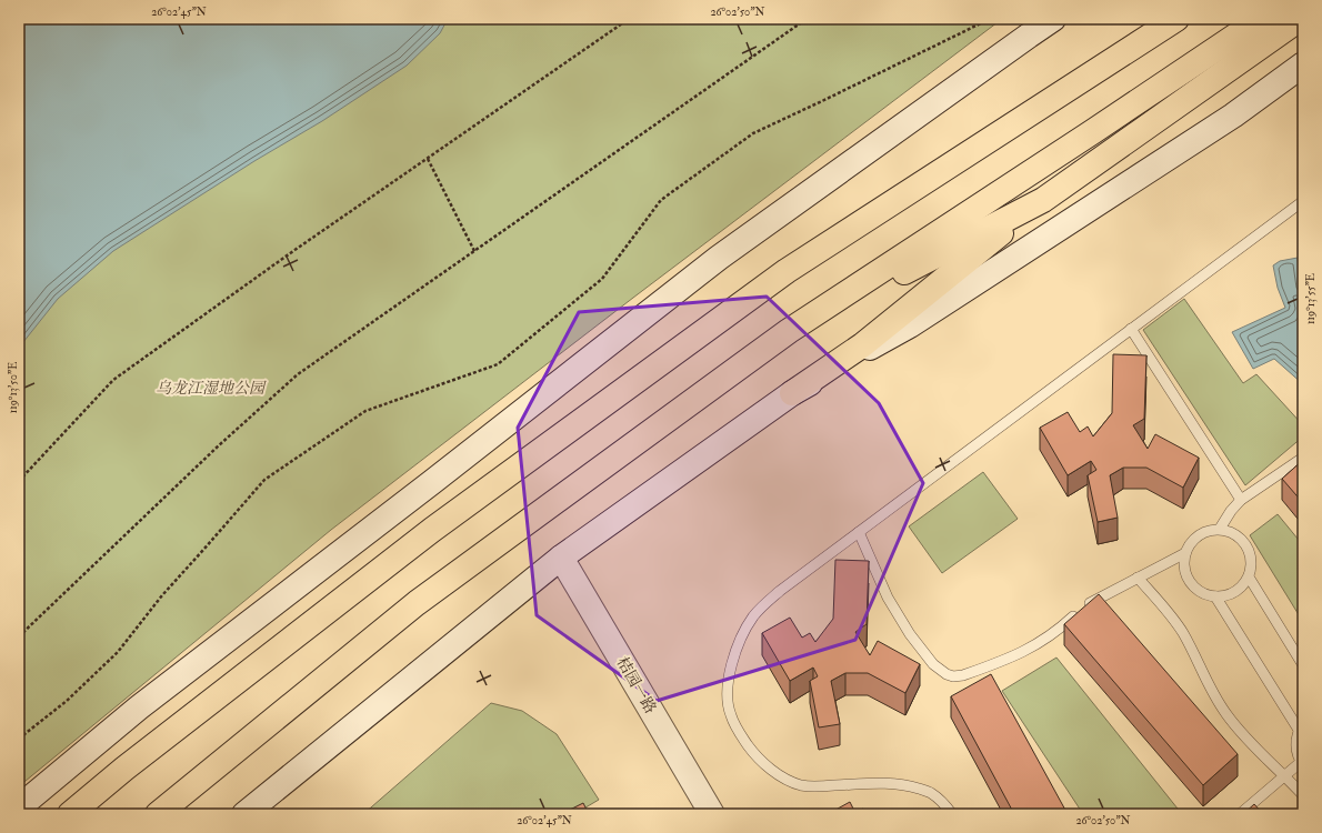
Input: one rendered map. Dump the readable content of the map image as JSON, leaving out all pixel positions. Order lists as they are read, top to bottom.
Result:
{
  "streets": {
    "main road": ["桔园一路"]
  },
  "parks": ["乌龙江湿地公园"],
  "coordinates": [
    "26°02'45\"N",
    "26°02'50\"N",
    "119°13'55\"E",
    "119°13'50\"E"
  ]
}
